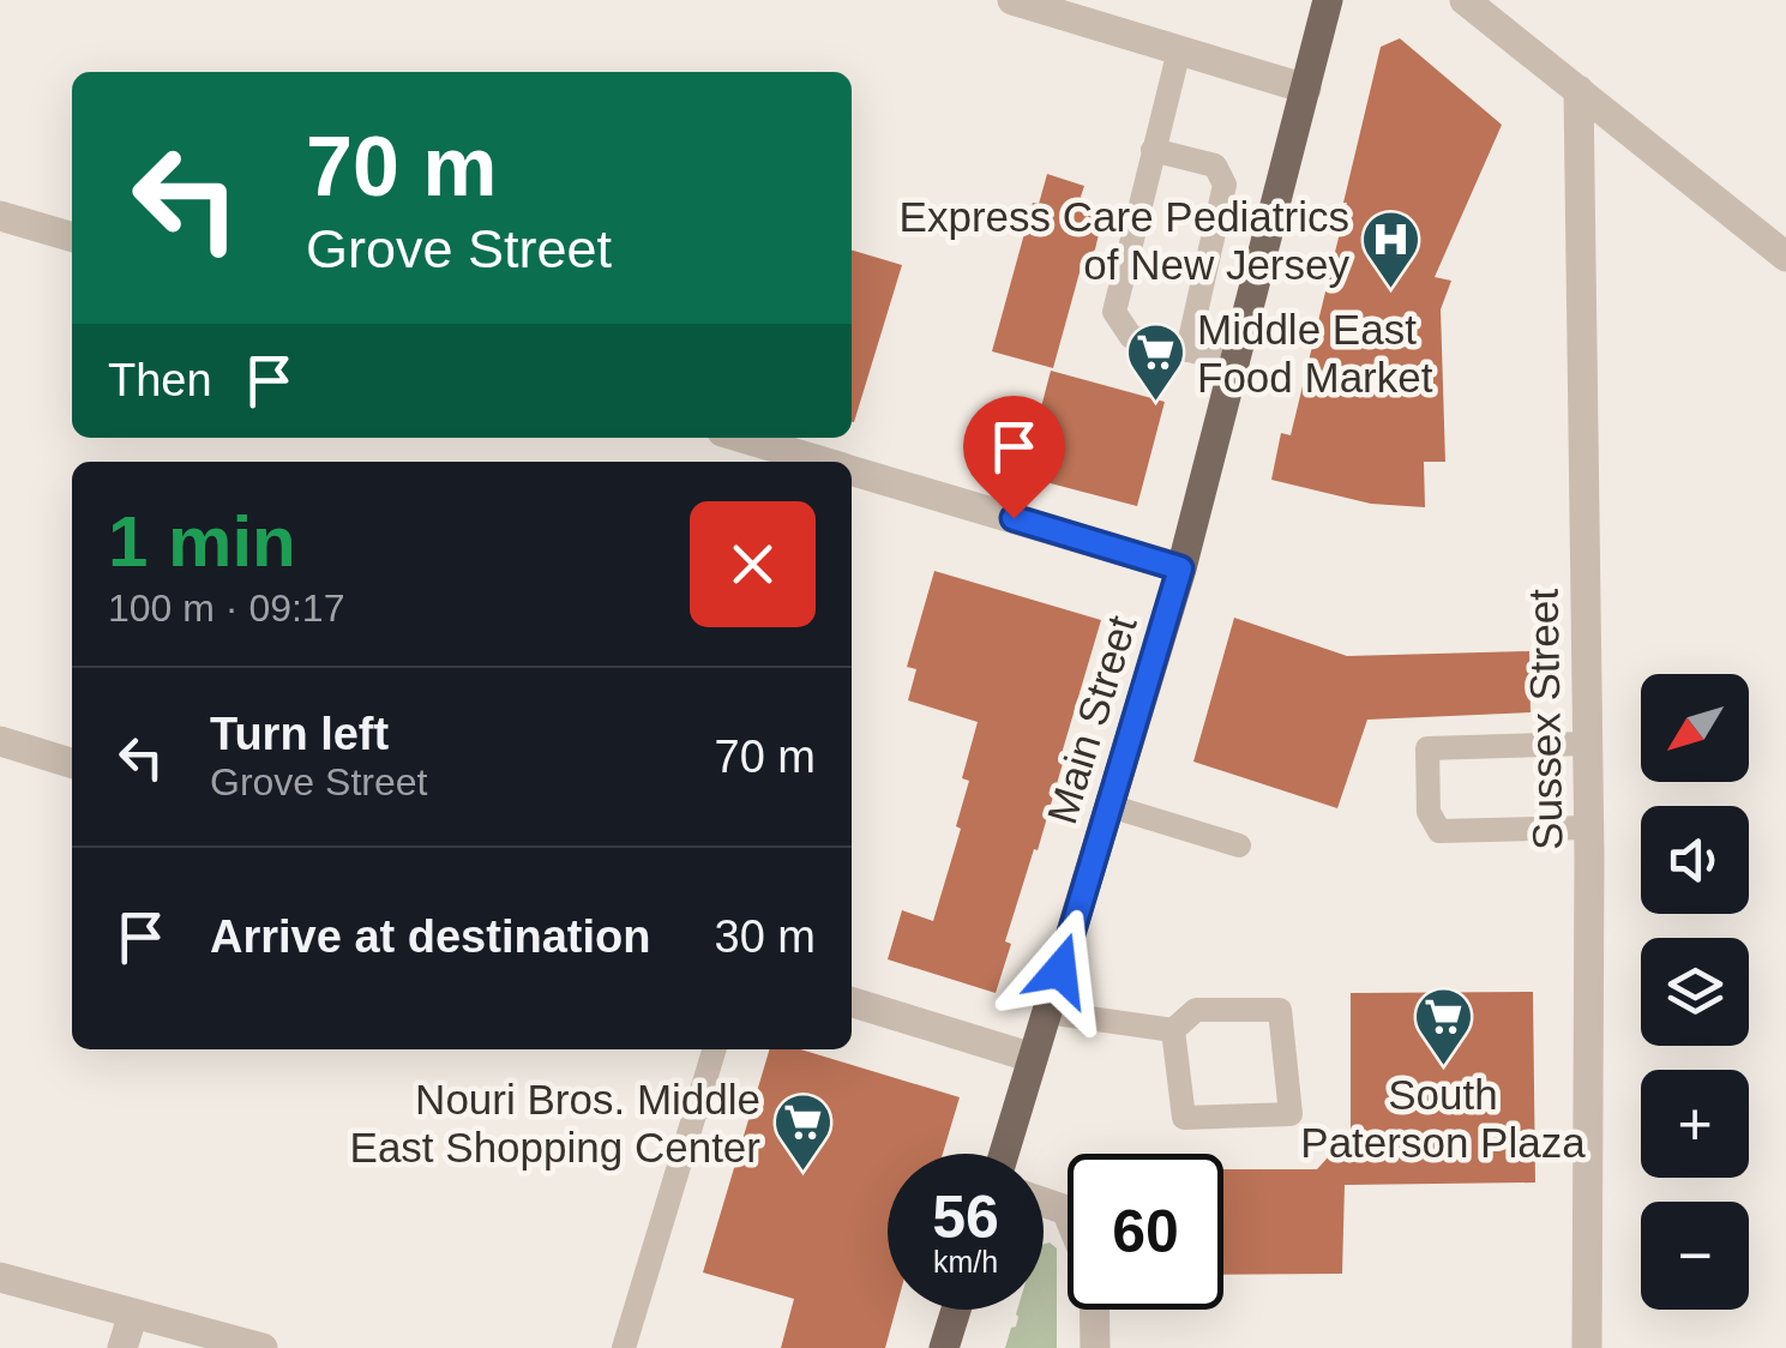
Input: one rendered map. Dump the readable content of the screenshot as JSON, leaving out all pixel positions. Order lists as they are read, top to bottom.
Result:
{
  "streets": {
    "main road": ["Main Street"],
    "street": ["Sussex Street"]
  },
  "places": {
    "hospital": ["Express Care Pediatrics of New Jersey"],
    "supermarket": ["Middle East Food Market", "South Paterson Plaza", "Nouri Bros. Middle East Shopping Center"]
  },
  "north": "bottom left",
  "page": {
    "turn": ["70 m", "Grove Street"],
    "then": "Then",
    "heading": ["1 min", "100 m · 09:17"],
    "list": [
      {
        "name": "Turn left",
        "note": "Grove Street",
        "value": "70 m"
      },
      {
        "name": "Arrive at destination",
        "value": "30 m"
      }
    ],
    "map_buttons": ["+", "−"],
    "speed": "56 km/h",
    "limit": "60"
  }
}
